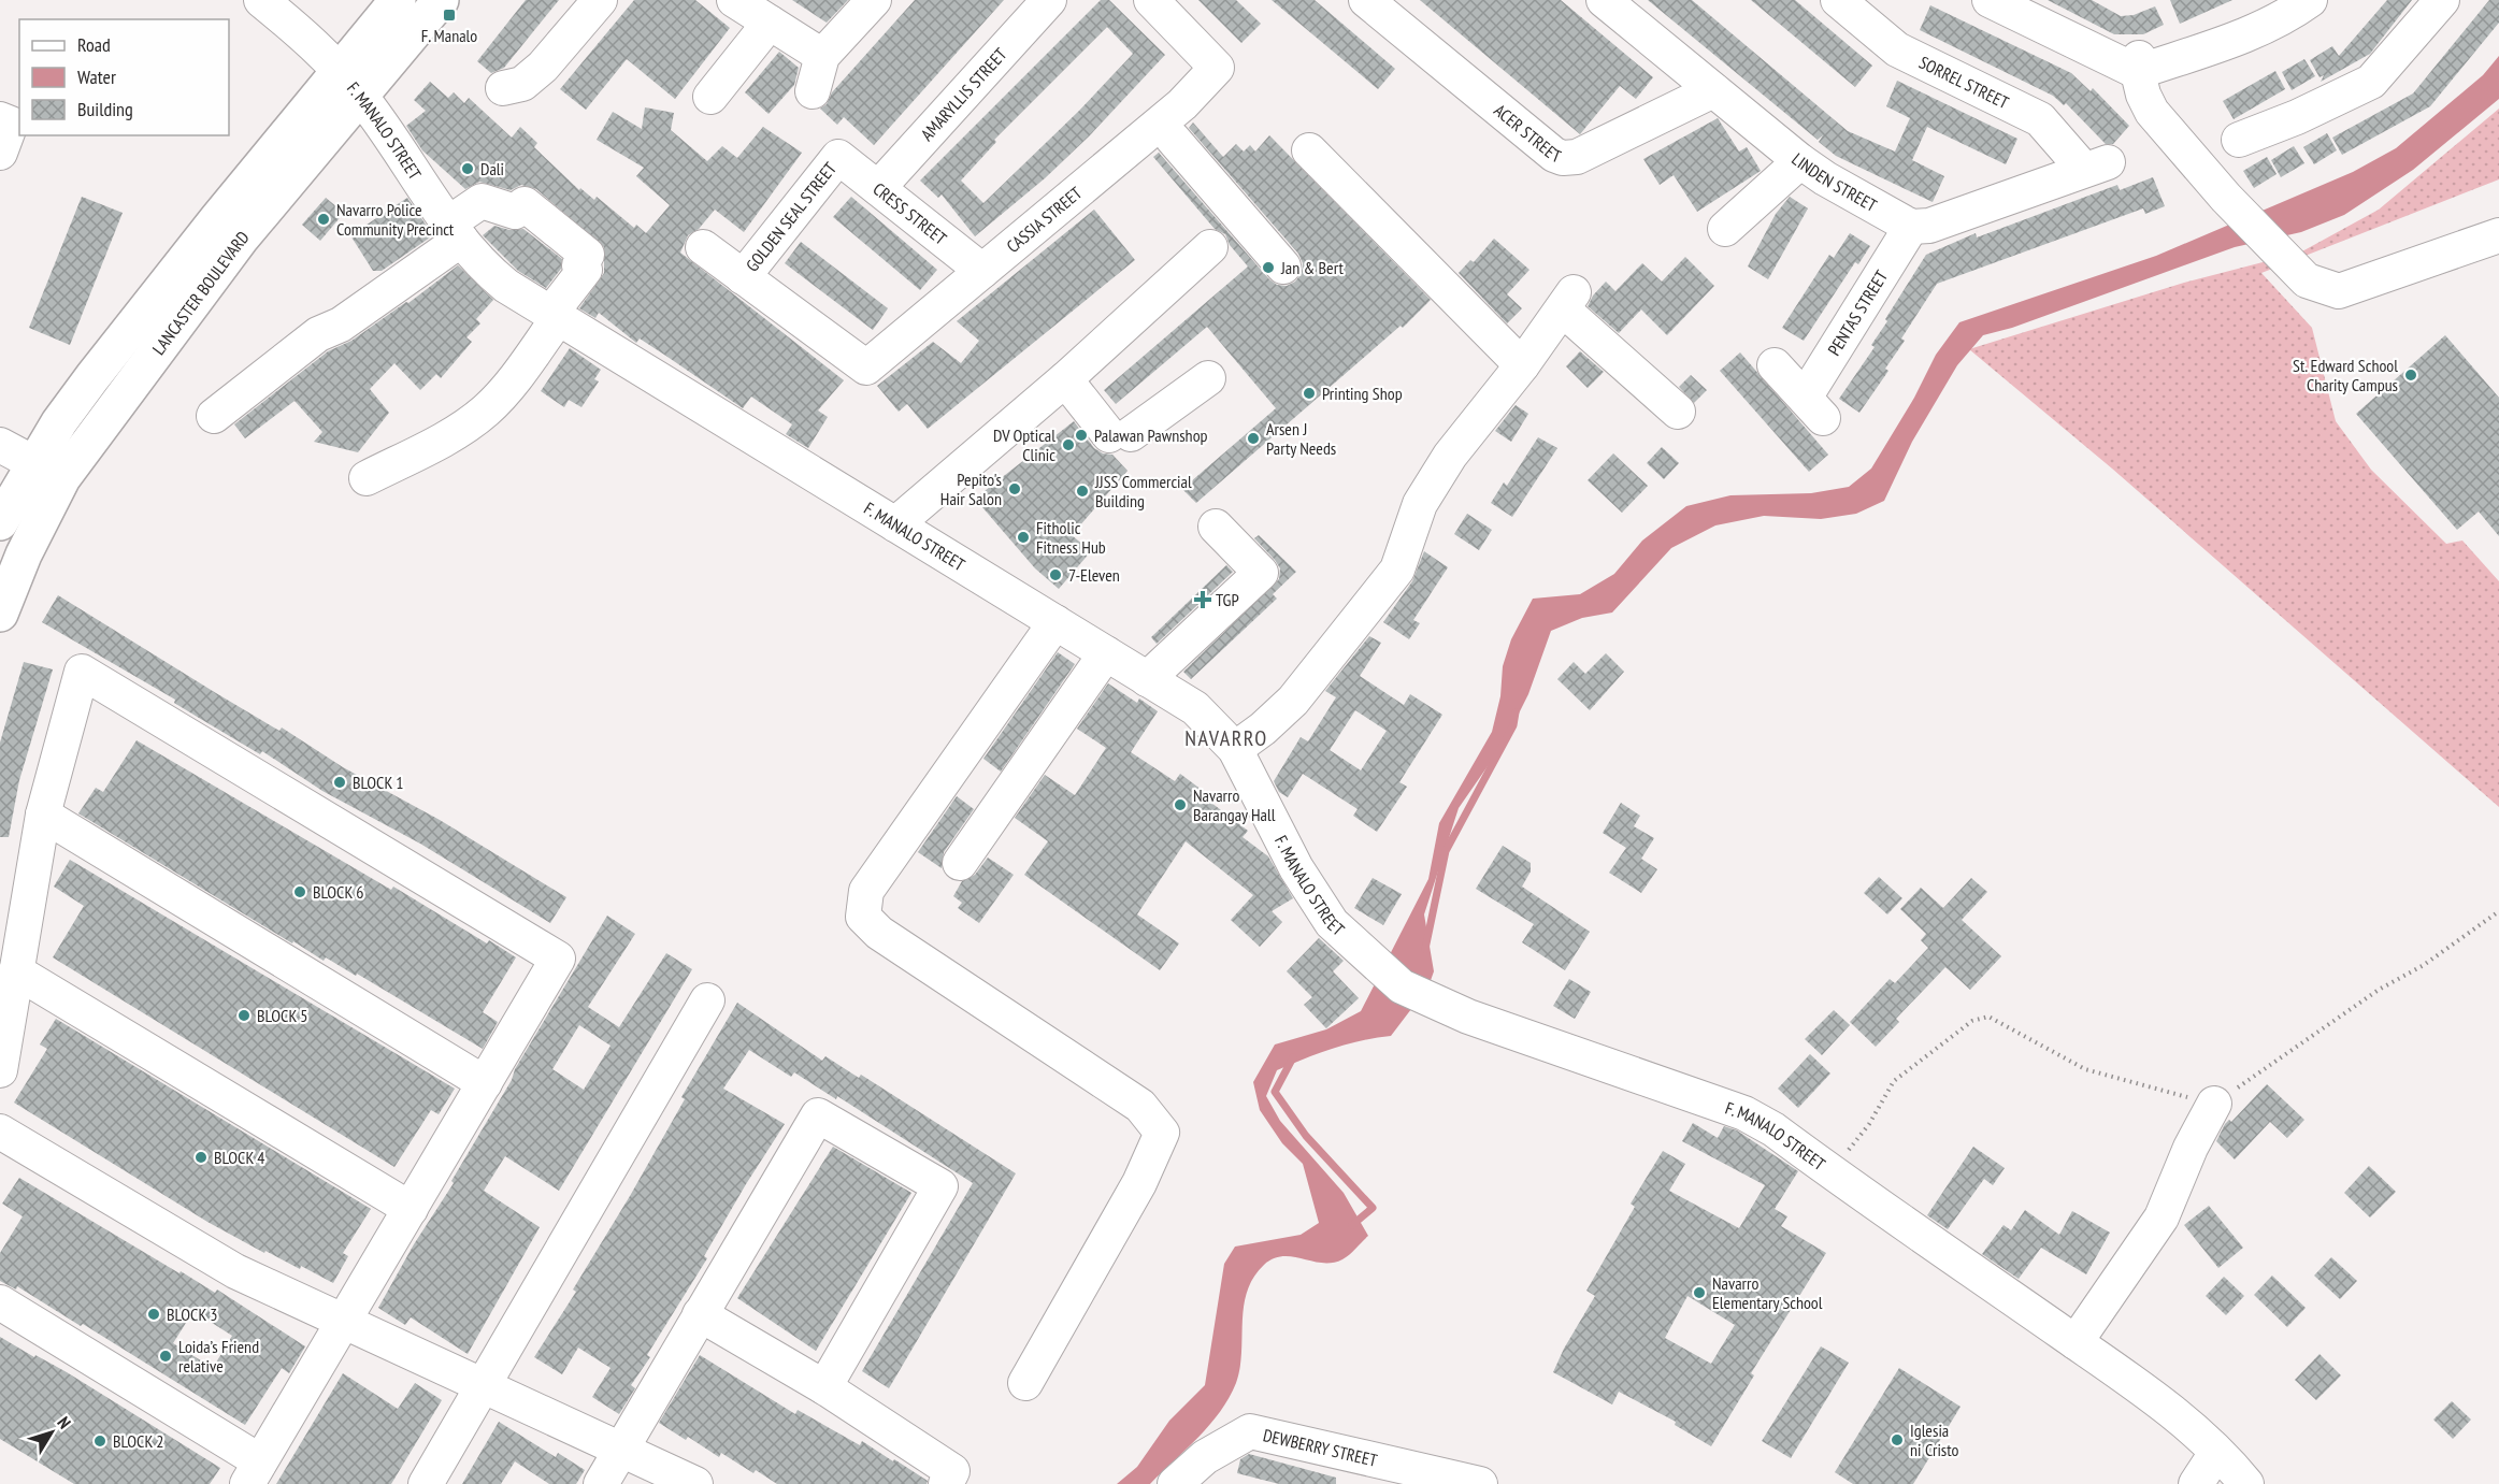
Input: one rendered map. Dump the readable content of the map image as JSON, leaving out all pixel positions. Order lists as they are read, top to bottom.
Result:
{
  "streets": {
    "main road": ["LANCASTER BOULEVARD"],
    "street": [
      "SORREL STREET",
      "AMARYLLIS STREET",
      "ACER STREET",
      "F. MANALO STREET",
      "LINDEN STREET",
      "CRESS STREET",
      "GOLDEN SEAL STREET",
      "CASSIA STREET",
      "PENTAS STREET",
      "DEWBERRY STREET"
    ]
  },
  "crossings": [
    ["SORREL STREET", "LINDEN STREET"],
    ["SORREL STREET", "PENTAS STREET"],
    ["AMARYLLIS STREET", "CRESS STREET"],
    ["ACER STREET", "LINDEN STREET"],
    ["F. MANALO STREET", "LANCASTER BOULEVARD"],
    ["LINDEN STREET", "PENTAS STREET"],
    ["CRESS STREET", "GOLDEN SEAL STREET"],
    ["CRESS STREET", "CASSIA STREET"],
    ["GOLDEN SEAL STREET", "CASSIA STREET"]
  ],
  "districts": ["NAVARRO"],
  "places": {
    "transit": ["F. Manalo"],
    "other": [
      "Dali",
      "Navarro Police Community Precinct",
      "Jan & Bert",
      "St. Edward School Charity Campus",
      "Printing Shop",
      "Palawan Pawnshop",
      "Arsen J Party Needs",
      "DV Optical Clinic",
      "Pepito's Hair Salon",
      "JJSS Commercial Building",
      "Fitholic Fitness Hub",
      "7-Eleven",
      "BLOCK 1",
      "Navarro Barangay Hall",
      "BLOCK 6",
      "BLOCK 5",
      "BLOCK 4",
      "Navarro Elementary School",
      "BLOCK 3",
      "Loida’s Friend relative",
      "Iglesia ni Cristo",
      "BLOCK 2"
    ],
    "health": ["TGP"]
  },
  "legend": ["Road", "Water", "Building"],
  "north": "top right"
}
